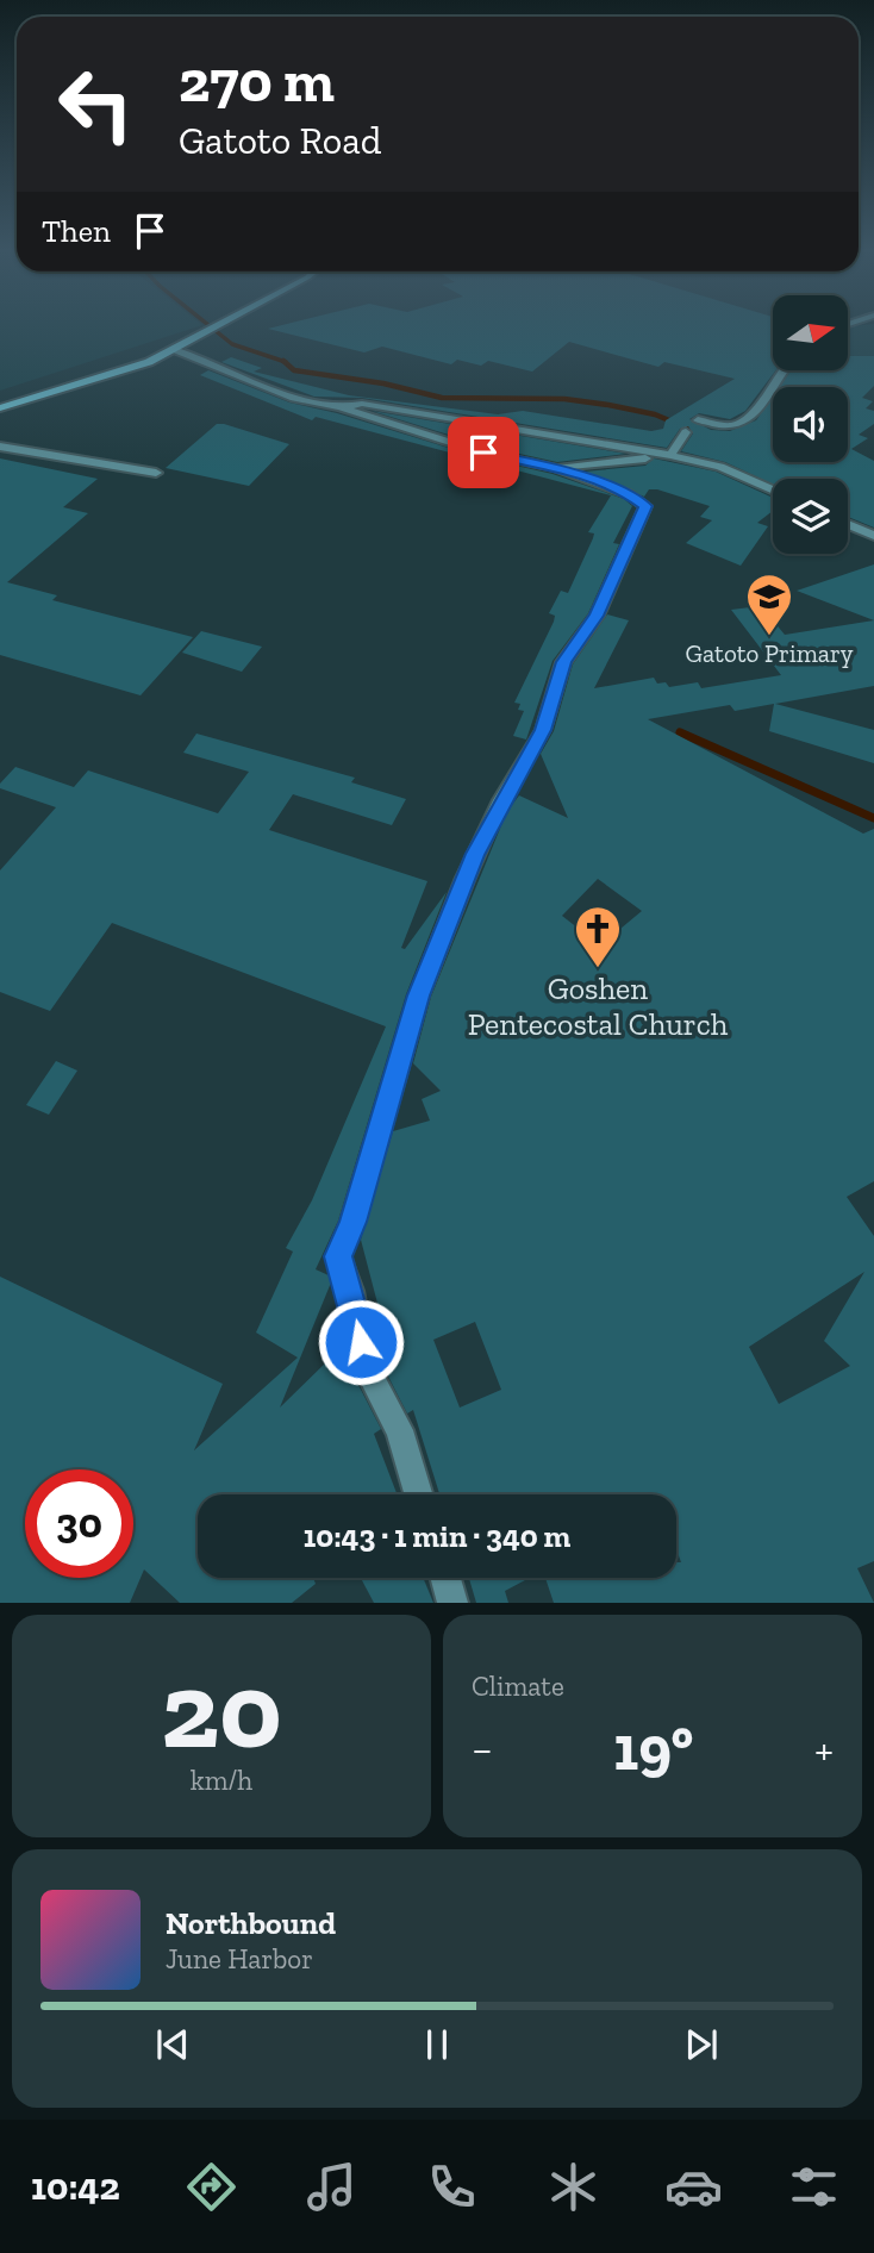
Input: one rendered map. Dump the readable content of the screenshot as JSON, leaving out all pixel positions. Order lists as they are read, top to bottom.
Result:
{
  "places": {
    "school or university": ["Gatoto Primary"],
    "church": ["Goshen Pentecostal Church"]
  },
  "north": "right",
  "page": {
    "turn": ["270 m", "Gatoto Road"],
    "then": "Then",
    "limit": "30",
    "trip": "10:43 · 1 min · 340 m",
    "tile": [
      ["20", "km/h"],
      "Climate"
    ],
    "heat": ["−", "19°", "+"],
    "song": ["Northbound", "June Harbor"],
    "tabs": "10:42"
  }
}
